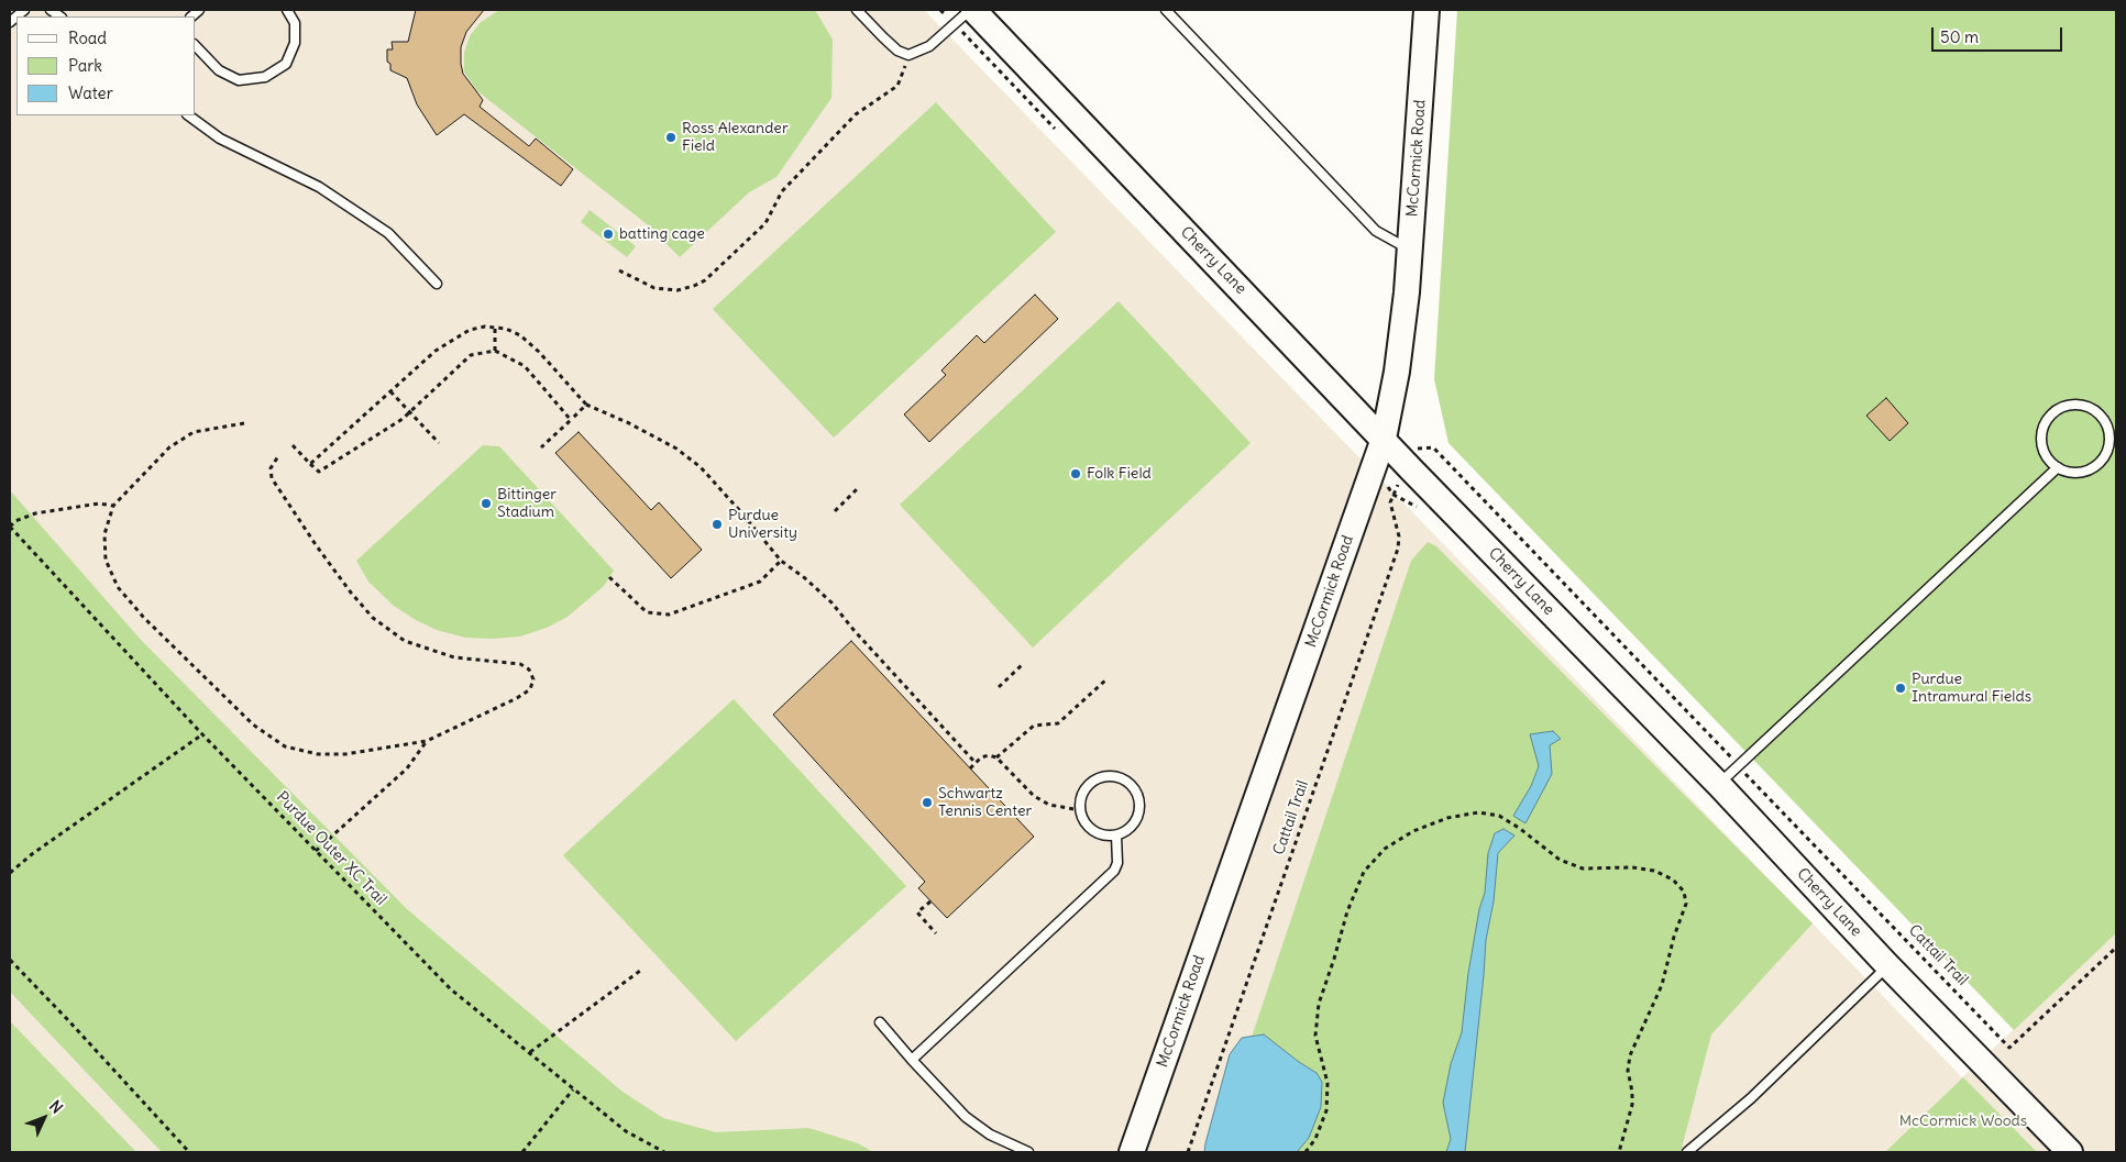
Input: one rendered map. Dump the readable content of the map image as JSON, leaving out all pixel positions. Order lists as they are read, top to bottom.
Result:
{
  "streets": {
    "street": ["McCormick Road", "Cherry Lane"],
    "path": ["Cattail Trail", "Purdue Outer XC Trail"]
  },
  "crossings": [
    ["McCormick Road", "Cherry Lane"]
  ],
  "parks": ["McCormick Woods"],
  "places": [
    "Ross Alexander Field",
    "batting cage",
    "Folk Field",
    "Bittinger Stadium",
    "Purdue University",
    "Purdue Intramural Fields",
    "Schwartz Tennis Center"
  ],
  "legend": ["Road", "Park", "Water"],
  "scale_bar": "50 m",
  "north": "top right"
}
